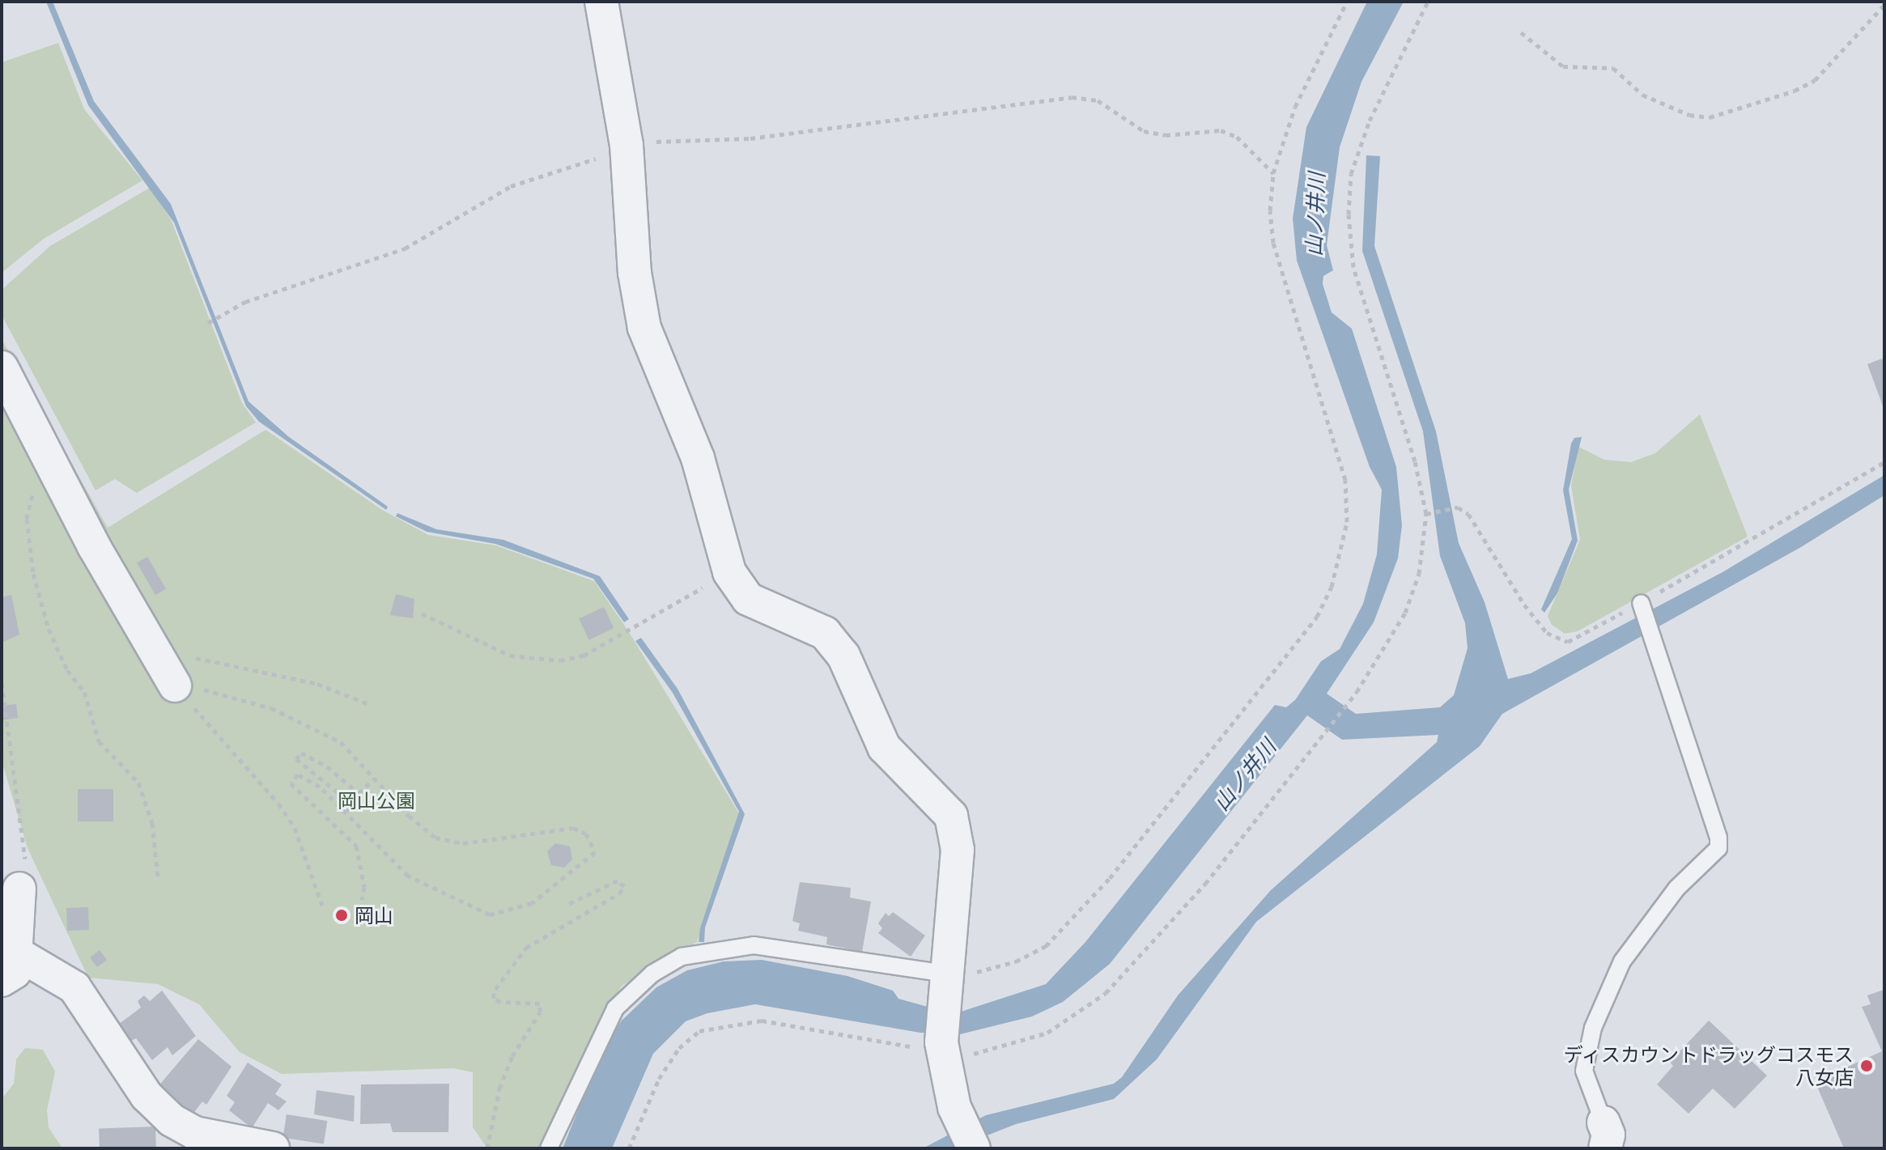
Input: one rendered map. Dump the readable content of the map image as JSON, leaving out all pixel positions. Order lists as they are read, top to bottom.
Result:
{
  "water": ["山ノ井川"],
  "parks": ["岡山公園"],
  "places": ["岡山", "ディスカウントドラッグコスモス 八女店"]
}
